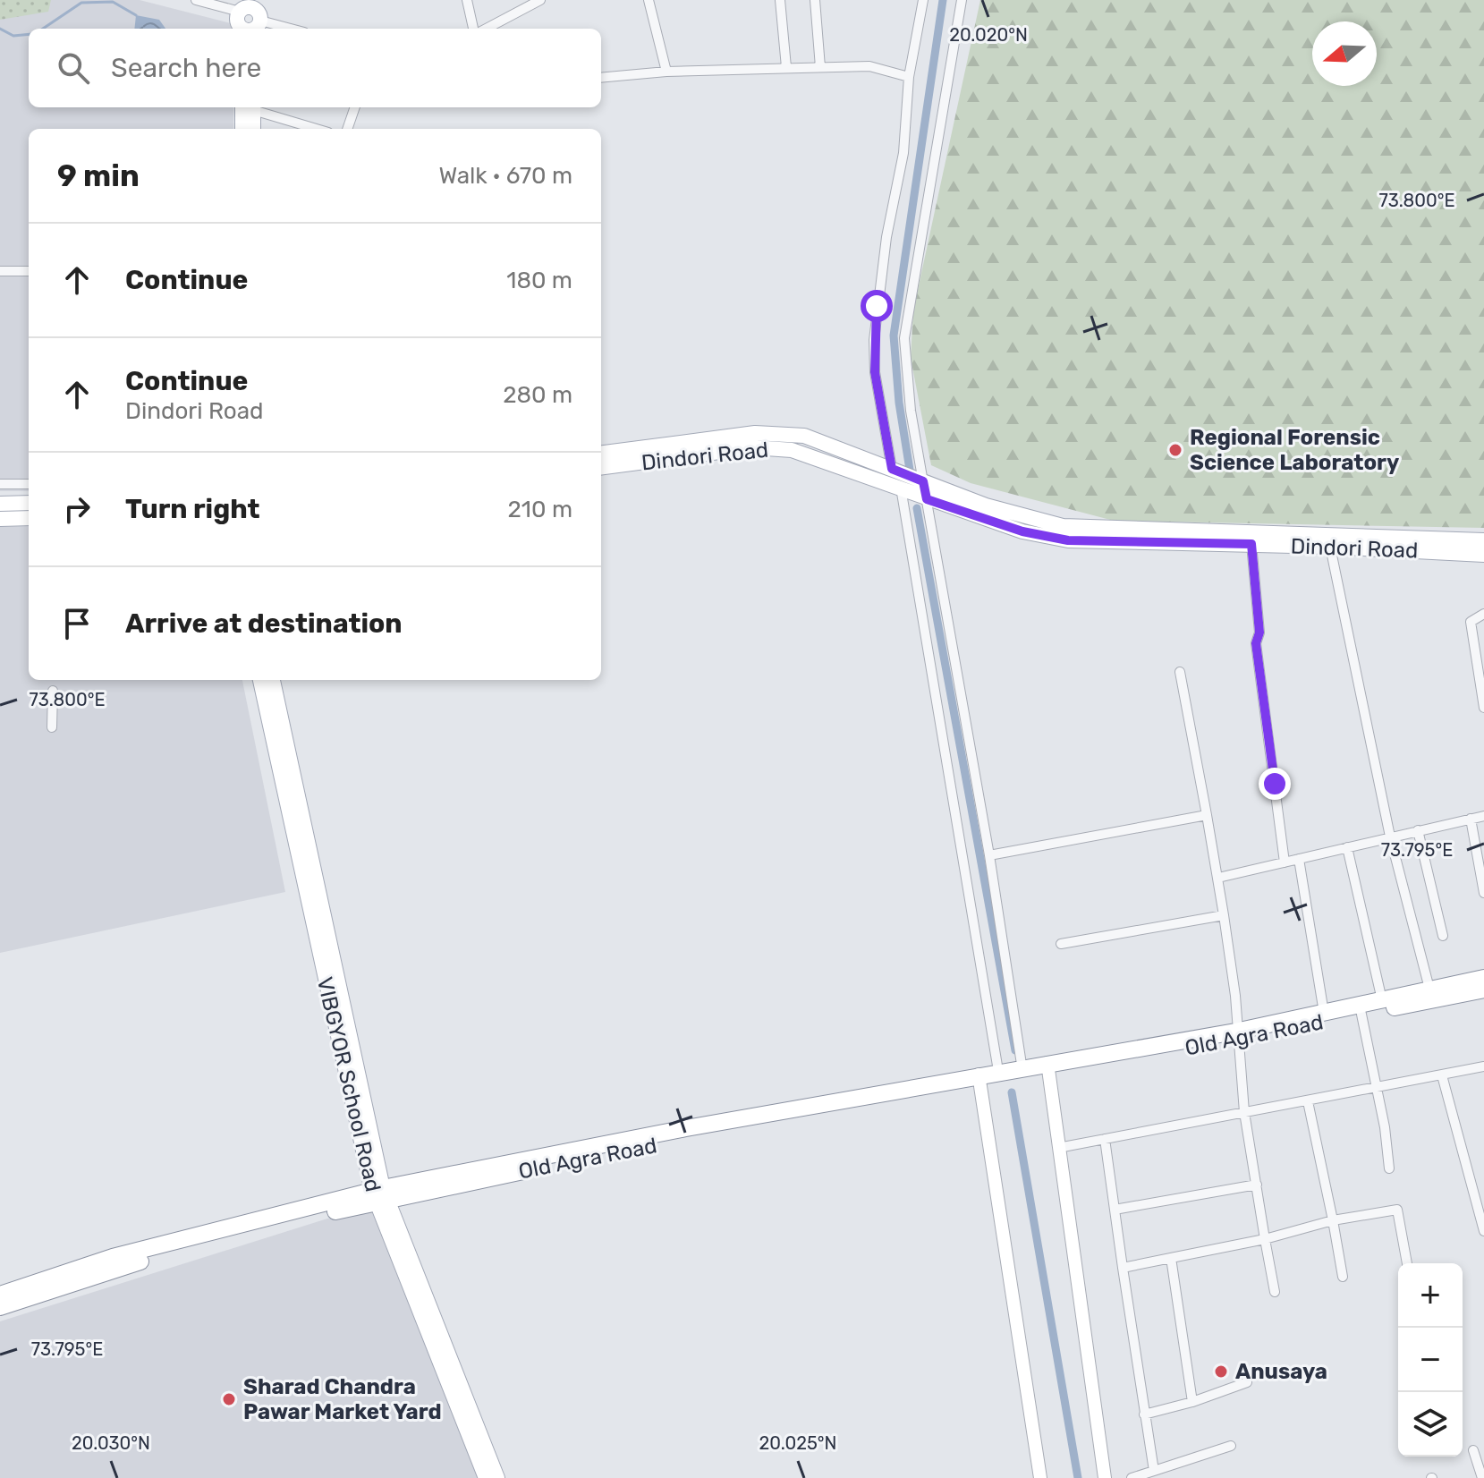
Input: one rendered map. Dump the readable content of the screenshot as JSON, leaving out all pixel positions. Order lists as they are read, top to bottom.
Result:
{
  "streets": {
    "highway": ["Old Agra Road"],
    "main road": ["Dindori Road", "VIBGYOR School Road"]
  },
  "places": ["Regional Forensic Science Laboratory", "Anusaya", "Sharad Chandra Pawar Market Yard"],
  "north": "left",
  "page": {
    "search": "Search here",
    "heading": ["9 min", "Walk · 670 m"],
    "list": [
      ["Continue", "180 m"],
      ["Continue", "Dindori Road", "280 m"],
      ["Turn right", "210 m"],
      "Arrive at destination"
    ],
    "map_buttons": ["+", "−"]
  },
  "coordinates": [
    "20.020°N",
    "73.800°E",
    "73.795°E",
    "20.030°N",
    "20.025°N"
  ]
}
